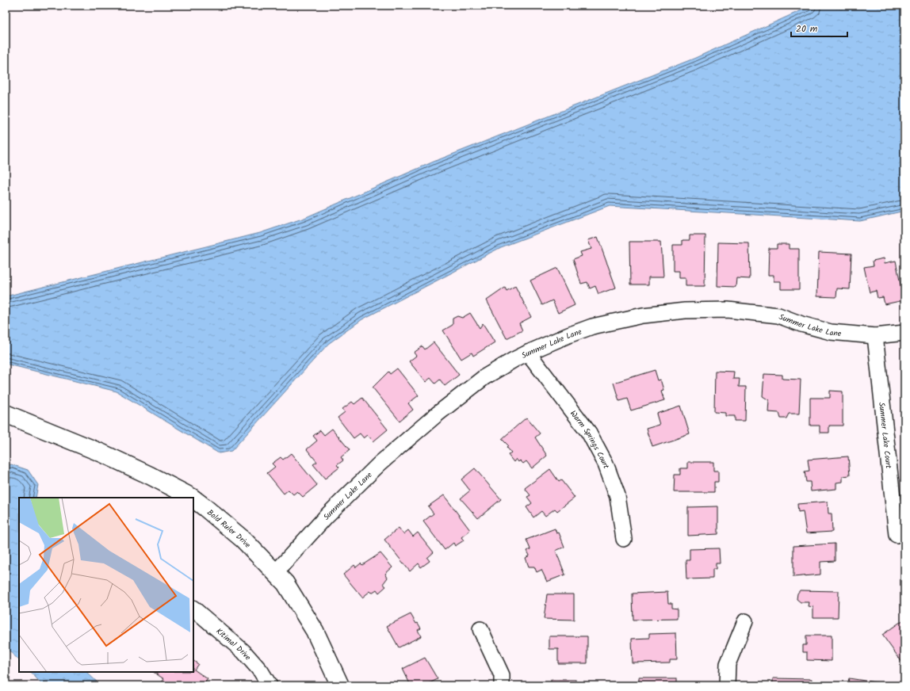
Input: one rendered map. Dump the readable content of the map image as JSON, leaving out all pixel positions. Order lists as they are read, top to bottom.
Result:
{
  "streets": {
    "street": [
      "Summer Lake Lane",
      "Summer Lake Court",
      "Warm Springs Court",
      "Bold Ruler Drive",
      "Kitimal Drive"
    ]
  },
  "crossings": [
    ["Summer Lake Lane", "Summer Lake Court"],
    ["Summer Lake Lane", "Warm Springs Court"],
    ["Summer Lake Lane", "Bold Ruler Drive"]
  ],
  "scale_bar": "20 m"
}
